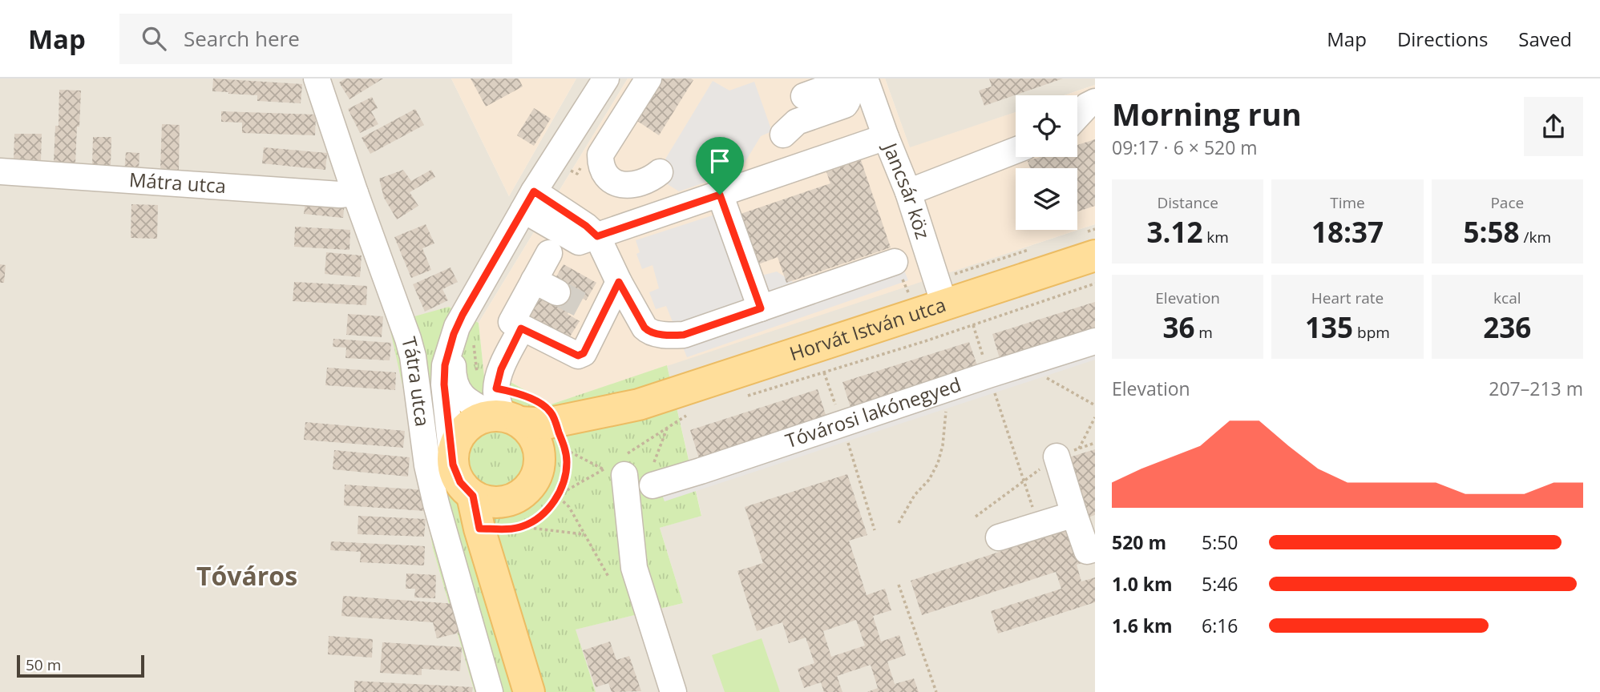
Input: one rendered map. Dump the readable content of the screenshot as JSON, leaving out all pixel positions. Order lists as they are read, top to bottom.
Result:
{
  "streets": {
    "main road": ["Horvát István utca"],
    "street": [
      "Mátra utca",
      "Jancsár köz",
      "Tátra utca",
      "Tóvárosi lakónegyed"
    ]
  },
  "crossings": [
    ["Mátra utca", "Tátra utca"],
    ["Jancsár köz", "Horvát István utca"]
  ],
  "districts": ["Tóváros"],
  "scale_bar": "50 m",
  "page": {
    "header": "Map",
    "search": "Search here",
    "nav": ["Map", "Directions", "Saved"],
    "heading": ["Morning run", "09:17 · 6 × 520 m"],
    "stats": [
      ["Distance", "3.12 km"],
      ["Time", "18:37"],
      ["Pace", "5:58 /km"],
      ["Elevation", "36 m"],
      ["Heart rate", "135 bpm"],
      ["kcal", "236"]
    ],
    "chart": ["Elevation", "207–213 m"],
    "list": [
      {
        "name": "520 m",
        "note": "5:50"
      },
      {
        "name": "1.0 km",
        "note": "5:46"
      },
      {
        "name": "1.6 km",
        "note": "6:16"
      }
    ],
    "scale": "50 m"
  }
}
